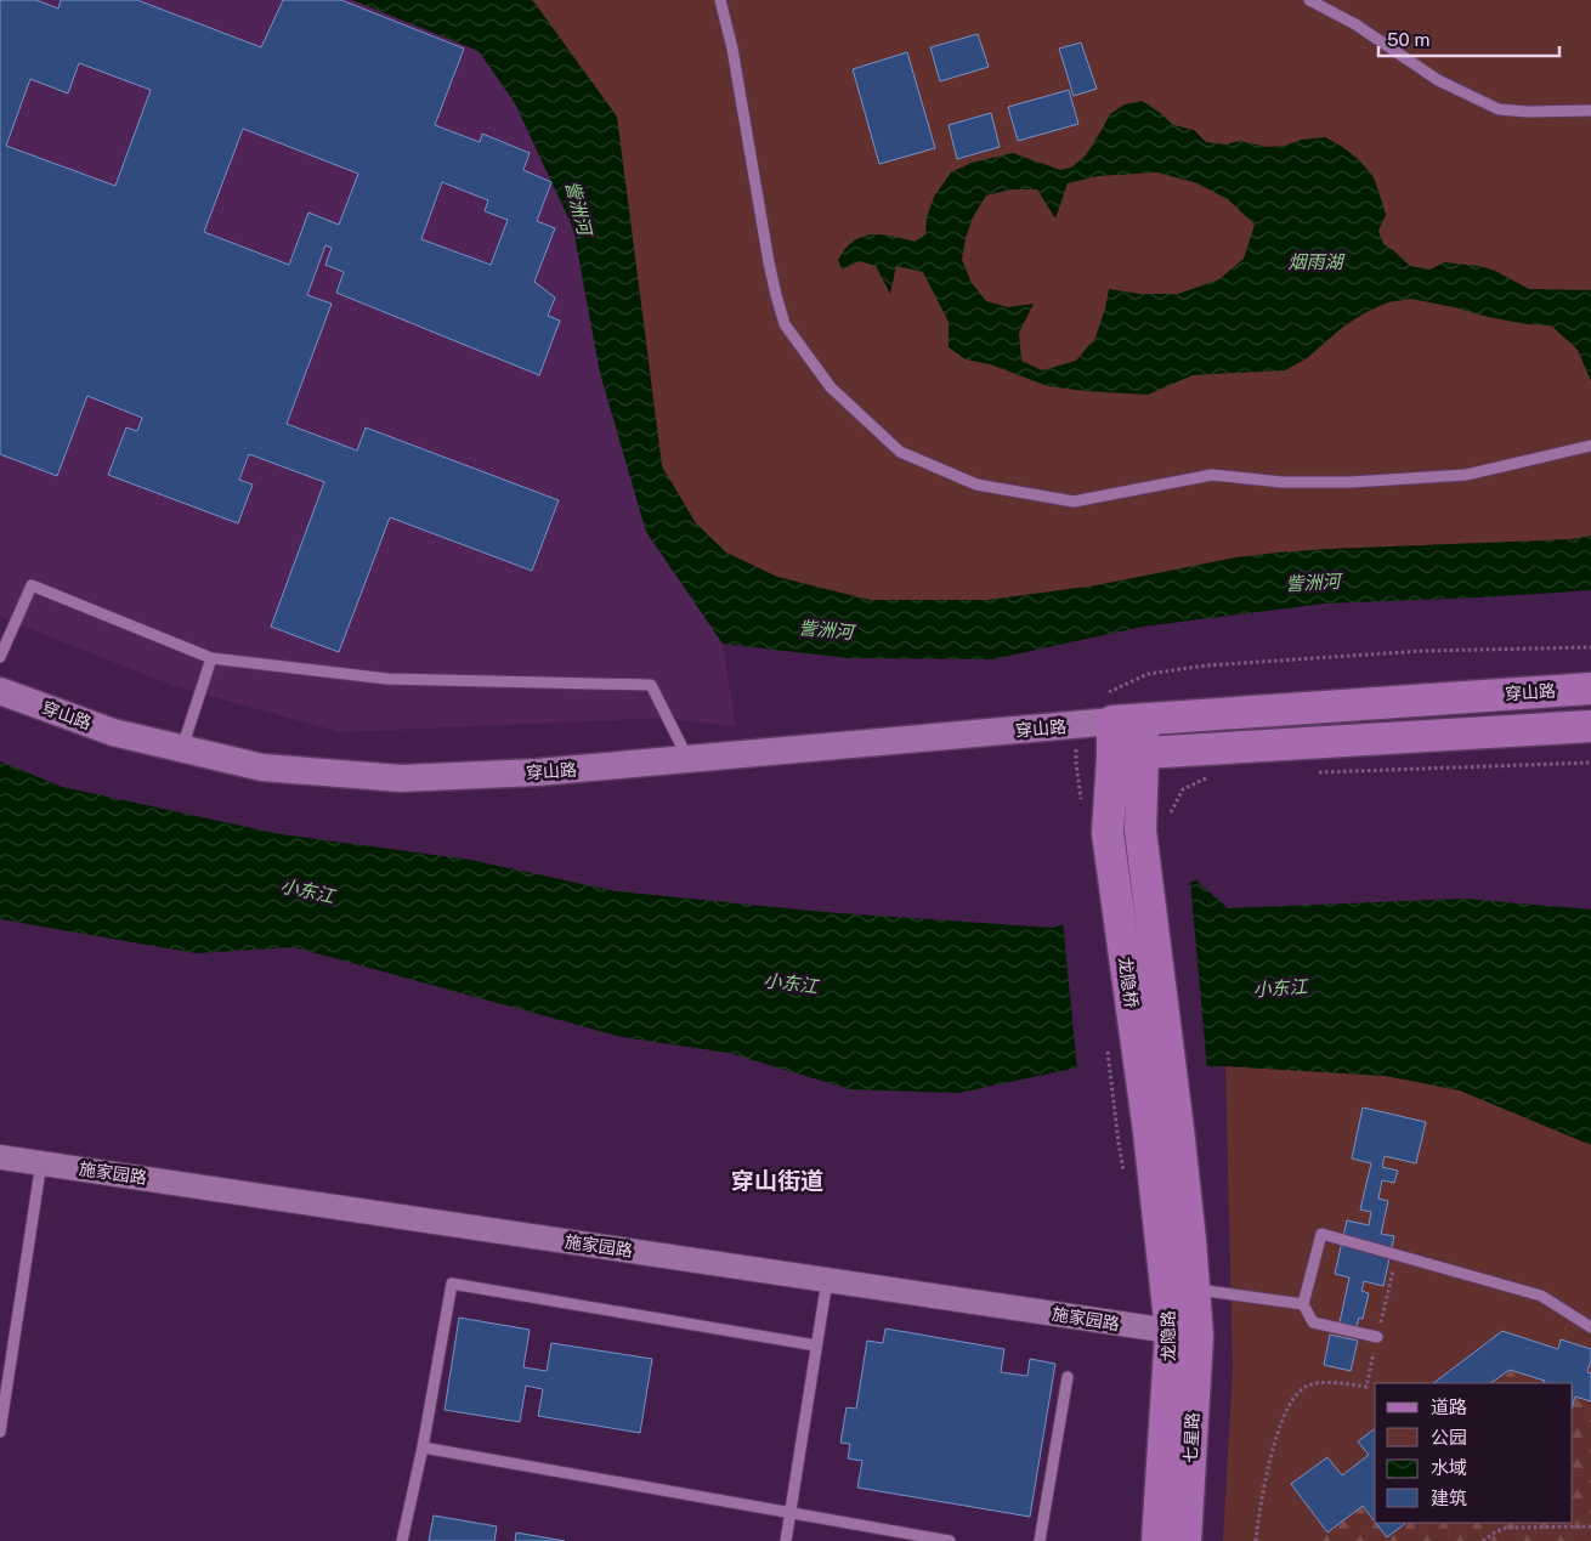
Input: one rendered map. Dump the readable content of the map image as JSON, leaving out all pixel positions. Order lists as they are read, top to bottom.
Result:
{
  "streets": {
    "main road": [
      "穿山路",
      "龙隐桥",
      "龙隐路",
      "七星路"
    ],
    "street": ["施家园路"]
  },
  "crossings": [
    ["龙隐桥", "龙隐路"],
    ["施家园路", "龙隐路"],
    ["施家园路", "七星路"],
    ["龙隐路", "七星路"]
  ],
  "districts": ["穿山街道"],
  "water": ["訾洲河", "烟雨湖", "小东江"],
  "legend": [
    "道路",
    "公园",
    "水域",
    "建筑"
  ],
  "scale_bar": "50 m"
}
